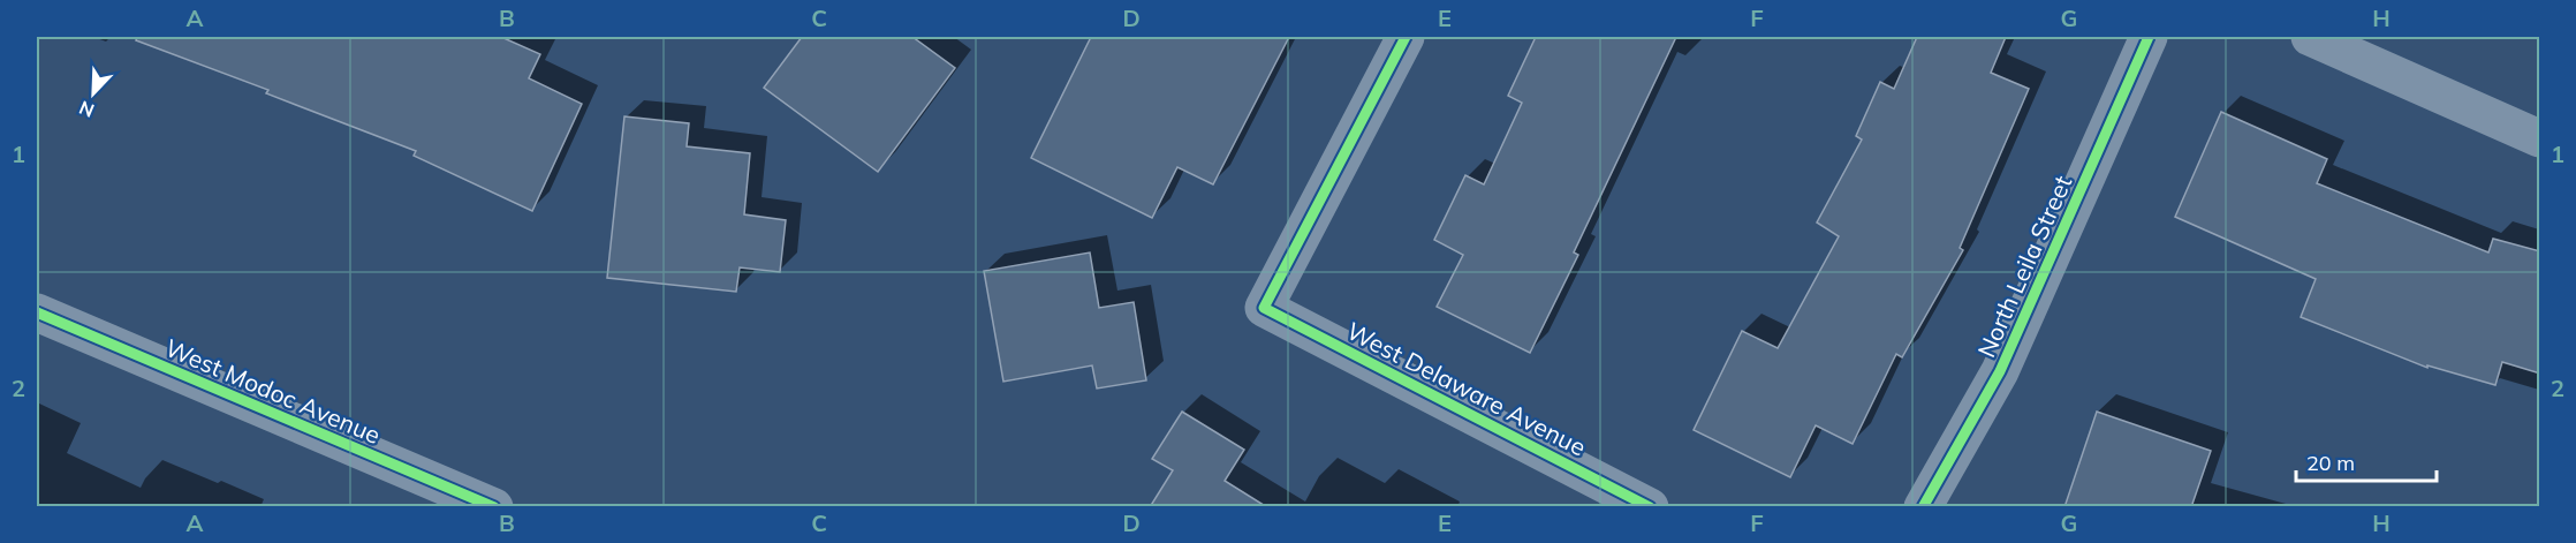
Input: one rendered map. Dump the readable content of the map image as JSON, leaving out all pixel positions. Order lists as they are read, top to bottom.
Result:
{
  "streets": {
    "street": ["North Leila Street", "West Delaware Avenue", "West Modoc Avenue"]
  },
  "scale_bar": "20 m",
  "north": "bottom left",
  "grid": {
    "columns": [
      "A",
      "B",
      "C",
      "D",
      "E",
      "F",
      "G",
      "H"
    ],
    "rows": ["1", "2"]
  }
}
